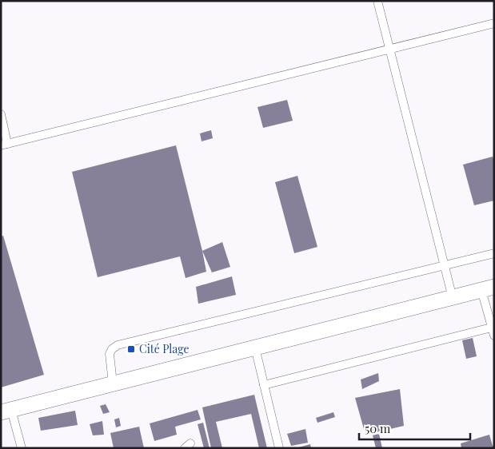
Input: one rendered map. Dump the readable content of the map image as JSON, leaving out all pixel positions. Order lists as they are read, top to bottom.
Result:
{
  "places": {
    "transit": ["Cité Plage"]
  },
  "scale_bar": "50 m"
}
